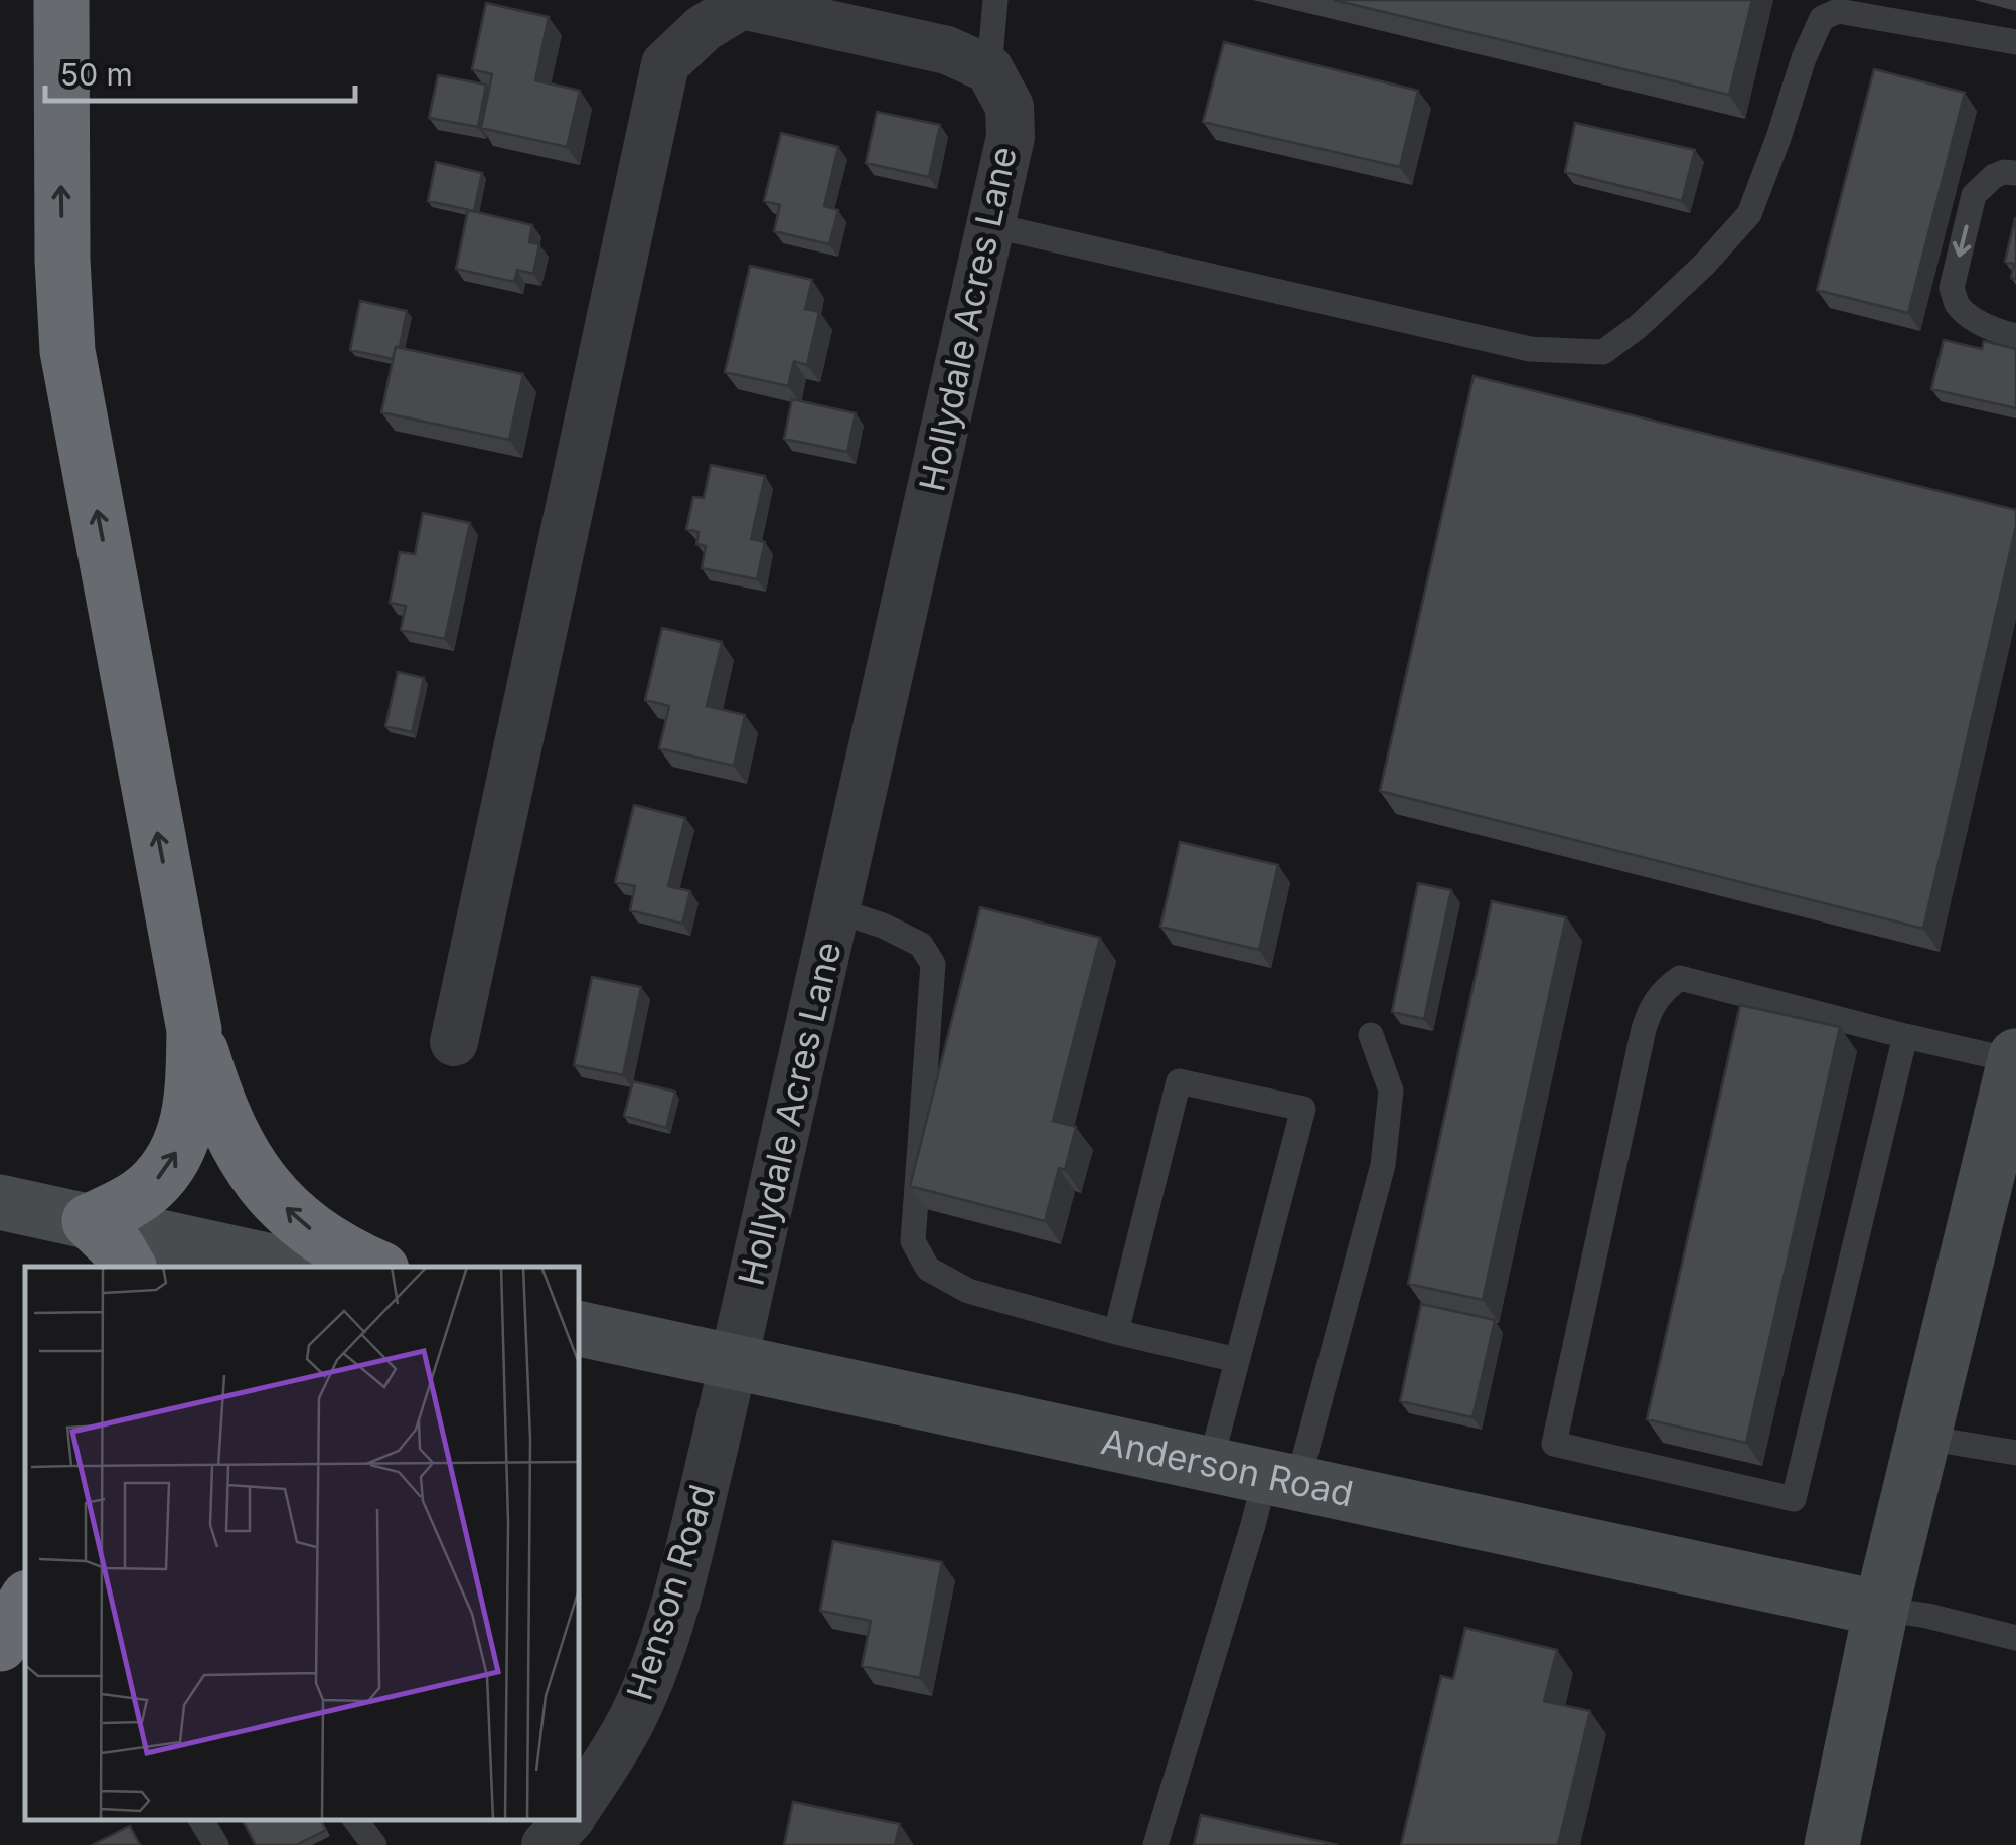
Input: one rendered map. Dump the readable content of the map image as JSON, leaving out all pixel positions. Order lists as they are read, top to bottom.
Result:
{
  "streets": {
    "street": ["Hollydale Acres Lane", "Anderson Road", "Henson Road"]
  },
  "crossings": [
    ["Hollydale Acres Lane", "Anderson Road"],
    ["Hollydale Acres Lane", "Henson Road"],
    ["Anderson Road", "Henson Road"]
  ],
  "scale_bar": "50 m"
}
